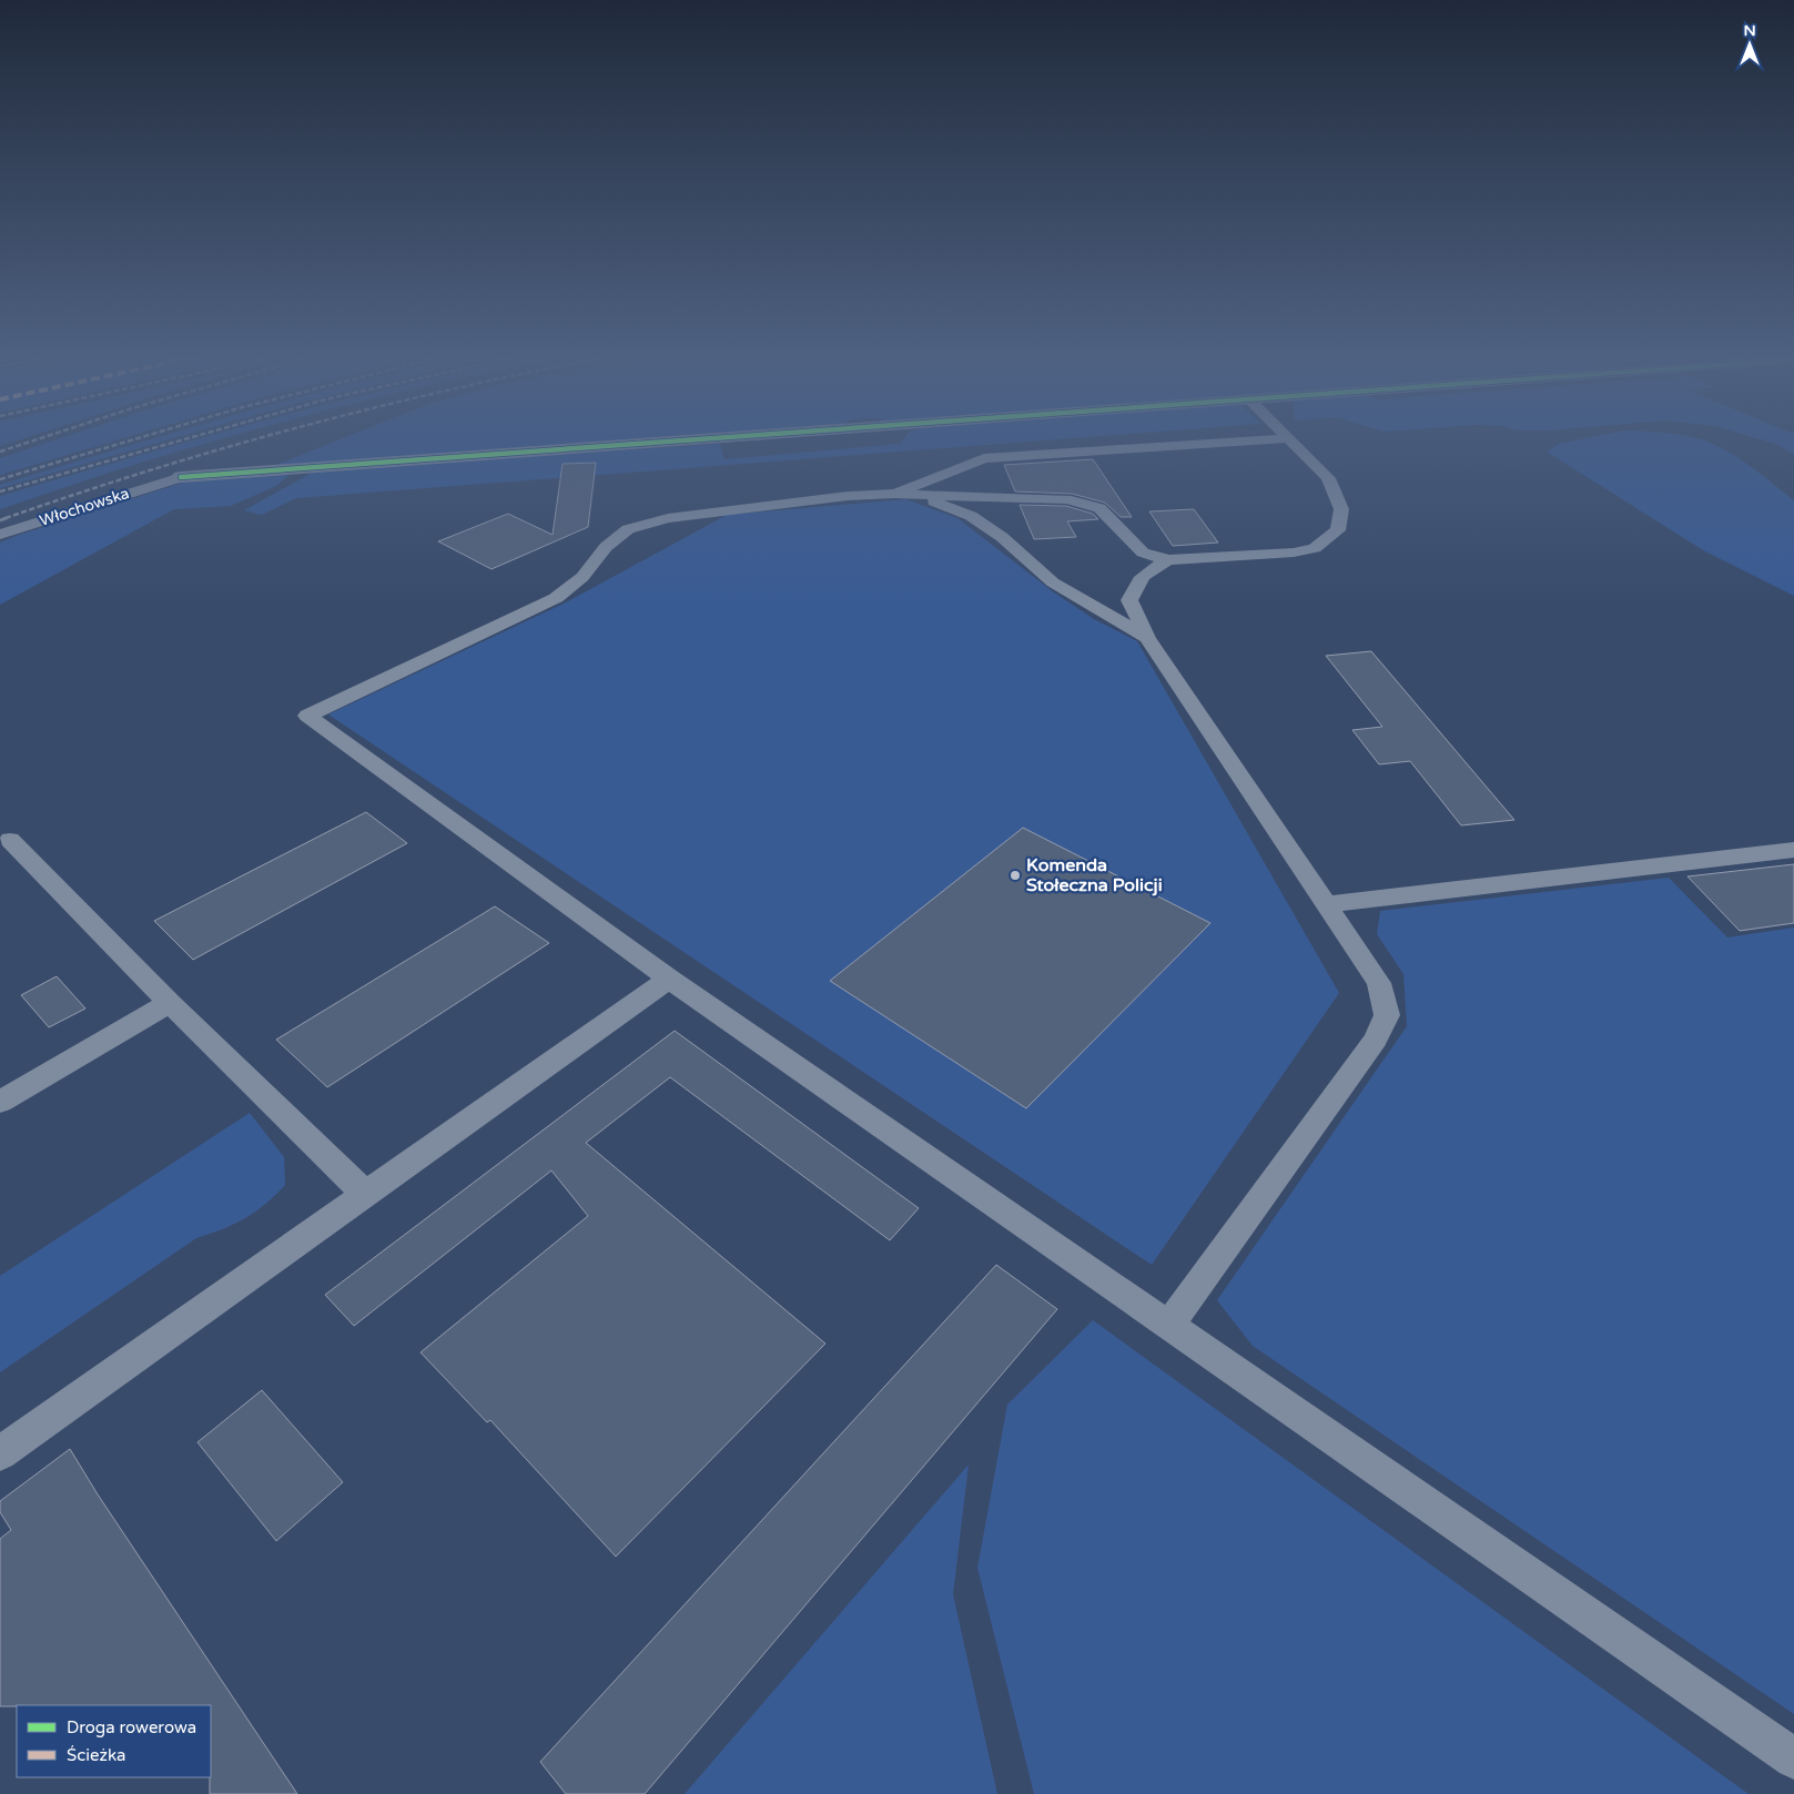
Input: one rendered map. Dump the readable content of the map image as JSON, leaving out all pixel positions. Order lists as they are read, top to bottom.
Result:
{
  "streets": {
    "street": ["Włochowska"]
  },
  "places": ["Komenda Stołeczna Policji"],
  "legend": ["Droga rowerowa", "Ścieżka"],
  "north": "top"
}
